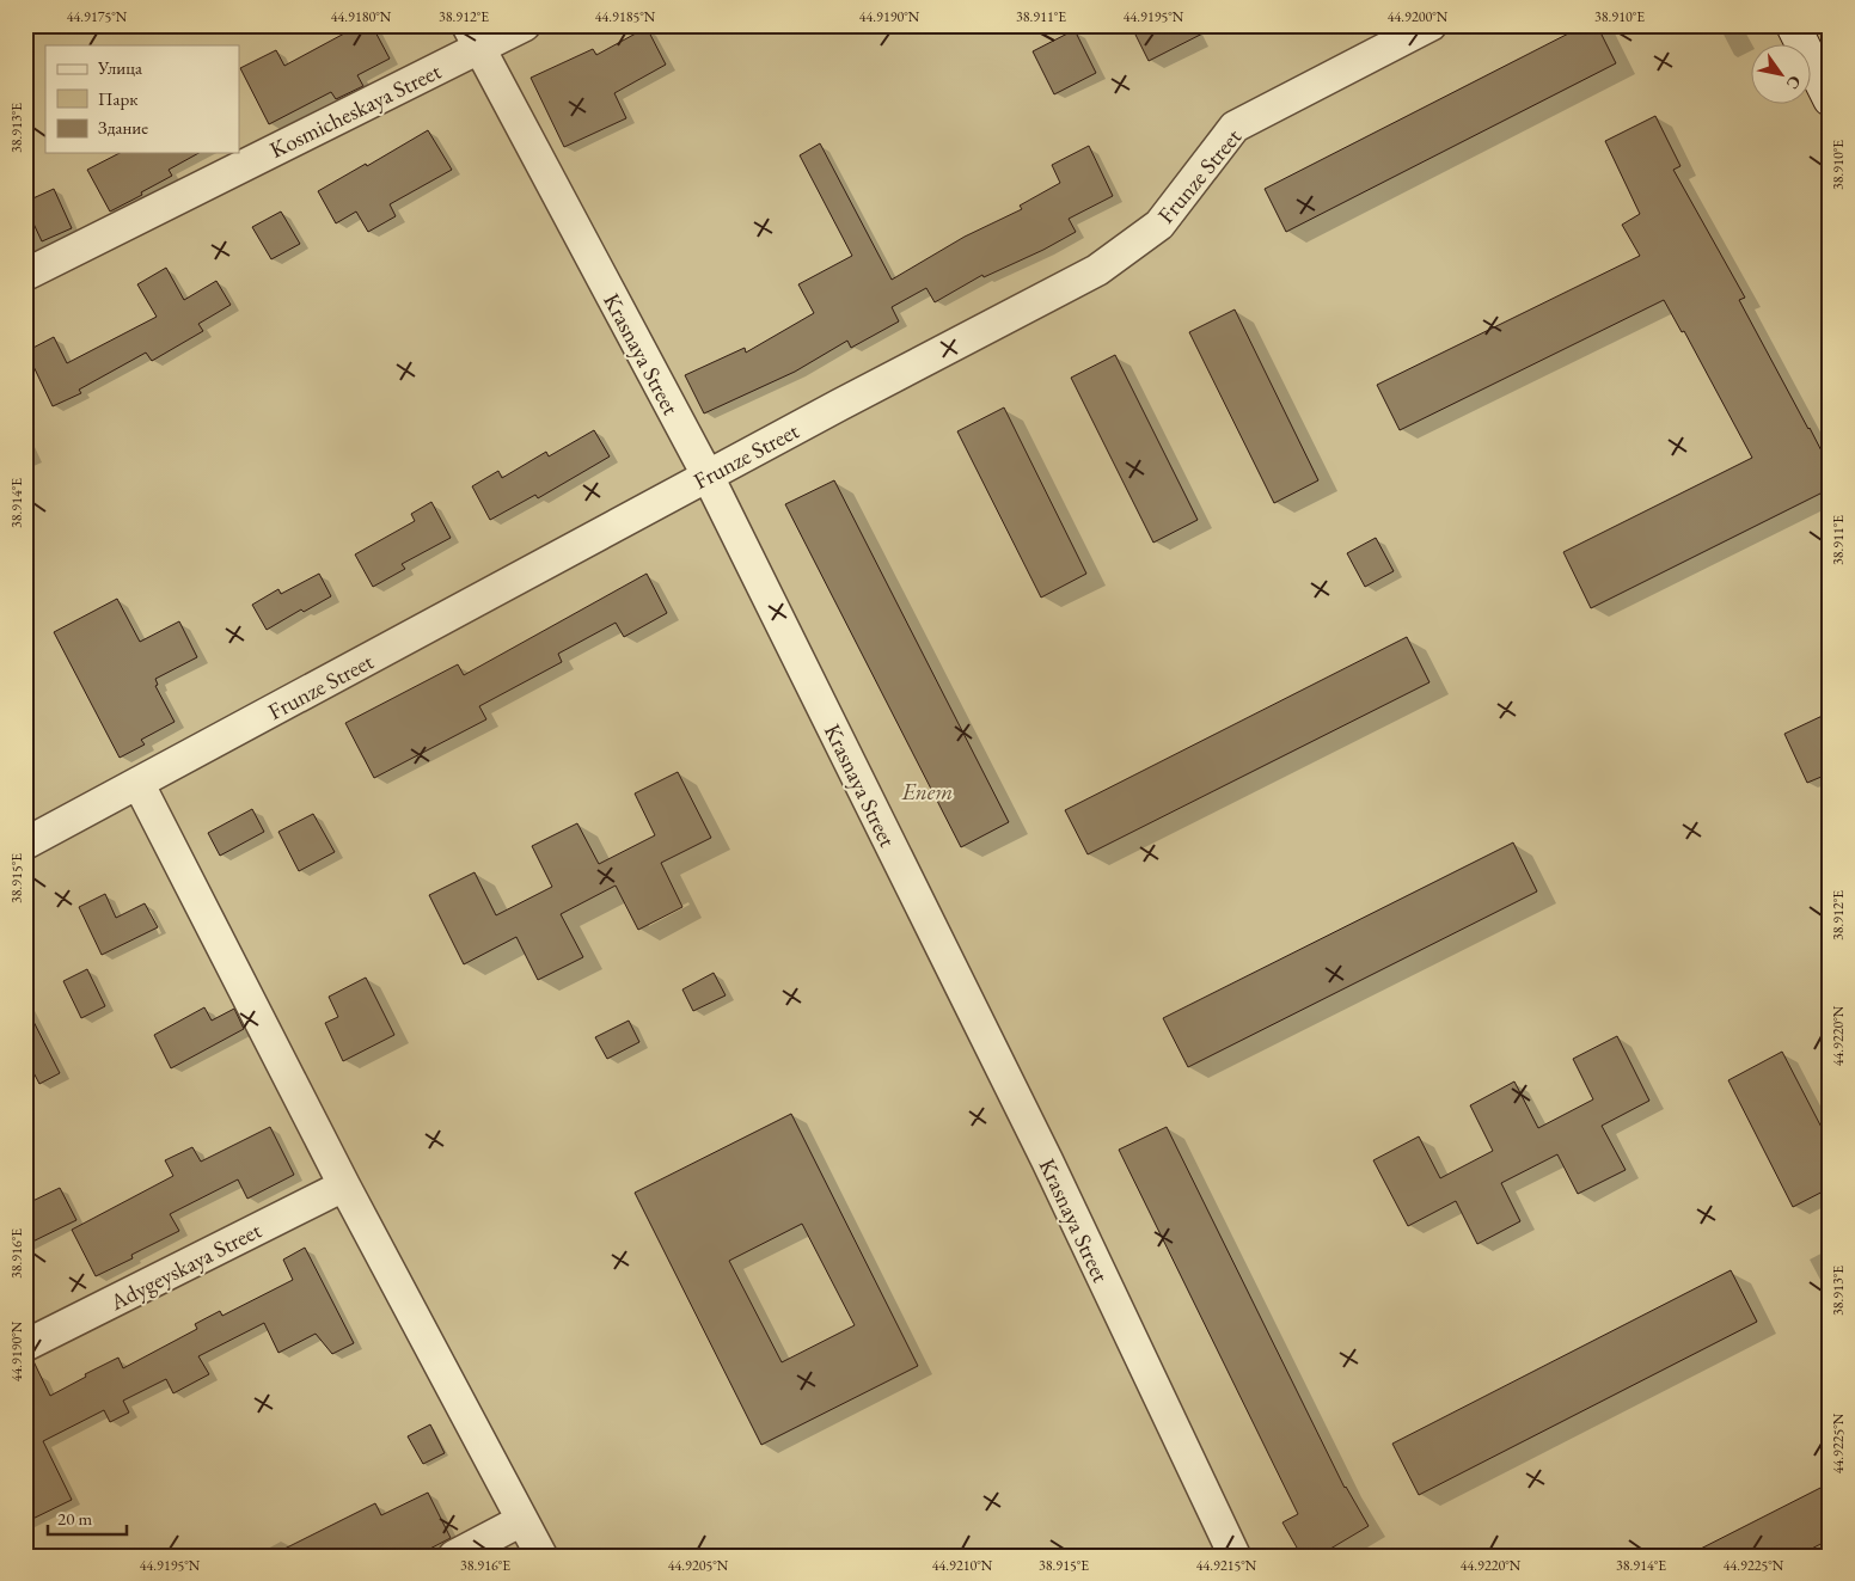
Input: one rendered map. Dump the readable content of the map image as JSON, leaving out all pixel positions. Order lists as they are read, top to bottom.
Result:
{
  "streets": {
    "street": [
      "Kosmicheskaya Street",
      "Frunze Street",
      "Krasnaya Street",
      "Adygeyskaya Street"
    ]
  },
  "crossings": [
    ["Kosmicheskaya Street", "Krasnaya Street"],
    ["Frunze Street", "Krasnaya Street"]
  ],
  "parks": ["Enem"],
  "legend": ["Улица", "Парк", "Здание"],
  "scale_bar": "20 m",
  "north": "bottom right",
  "coordinates": [
    "44.9175°N",
    "44.9180°N",
    "38.912°E",
    "44.9185°N",
    "44.9190°N",
    "38.911°E",
    "44.9195°N",
    "44.9200°N",
    "38.910°E",
    "38.913°E",
    "38.914°E",
    "38.915°E",
    "44.9220°N",
    "38.916°E",
    "44.9225°N",
    "44.9205°N",
    "44.9210°N",
    "44.9215°N"
  ]
}
